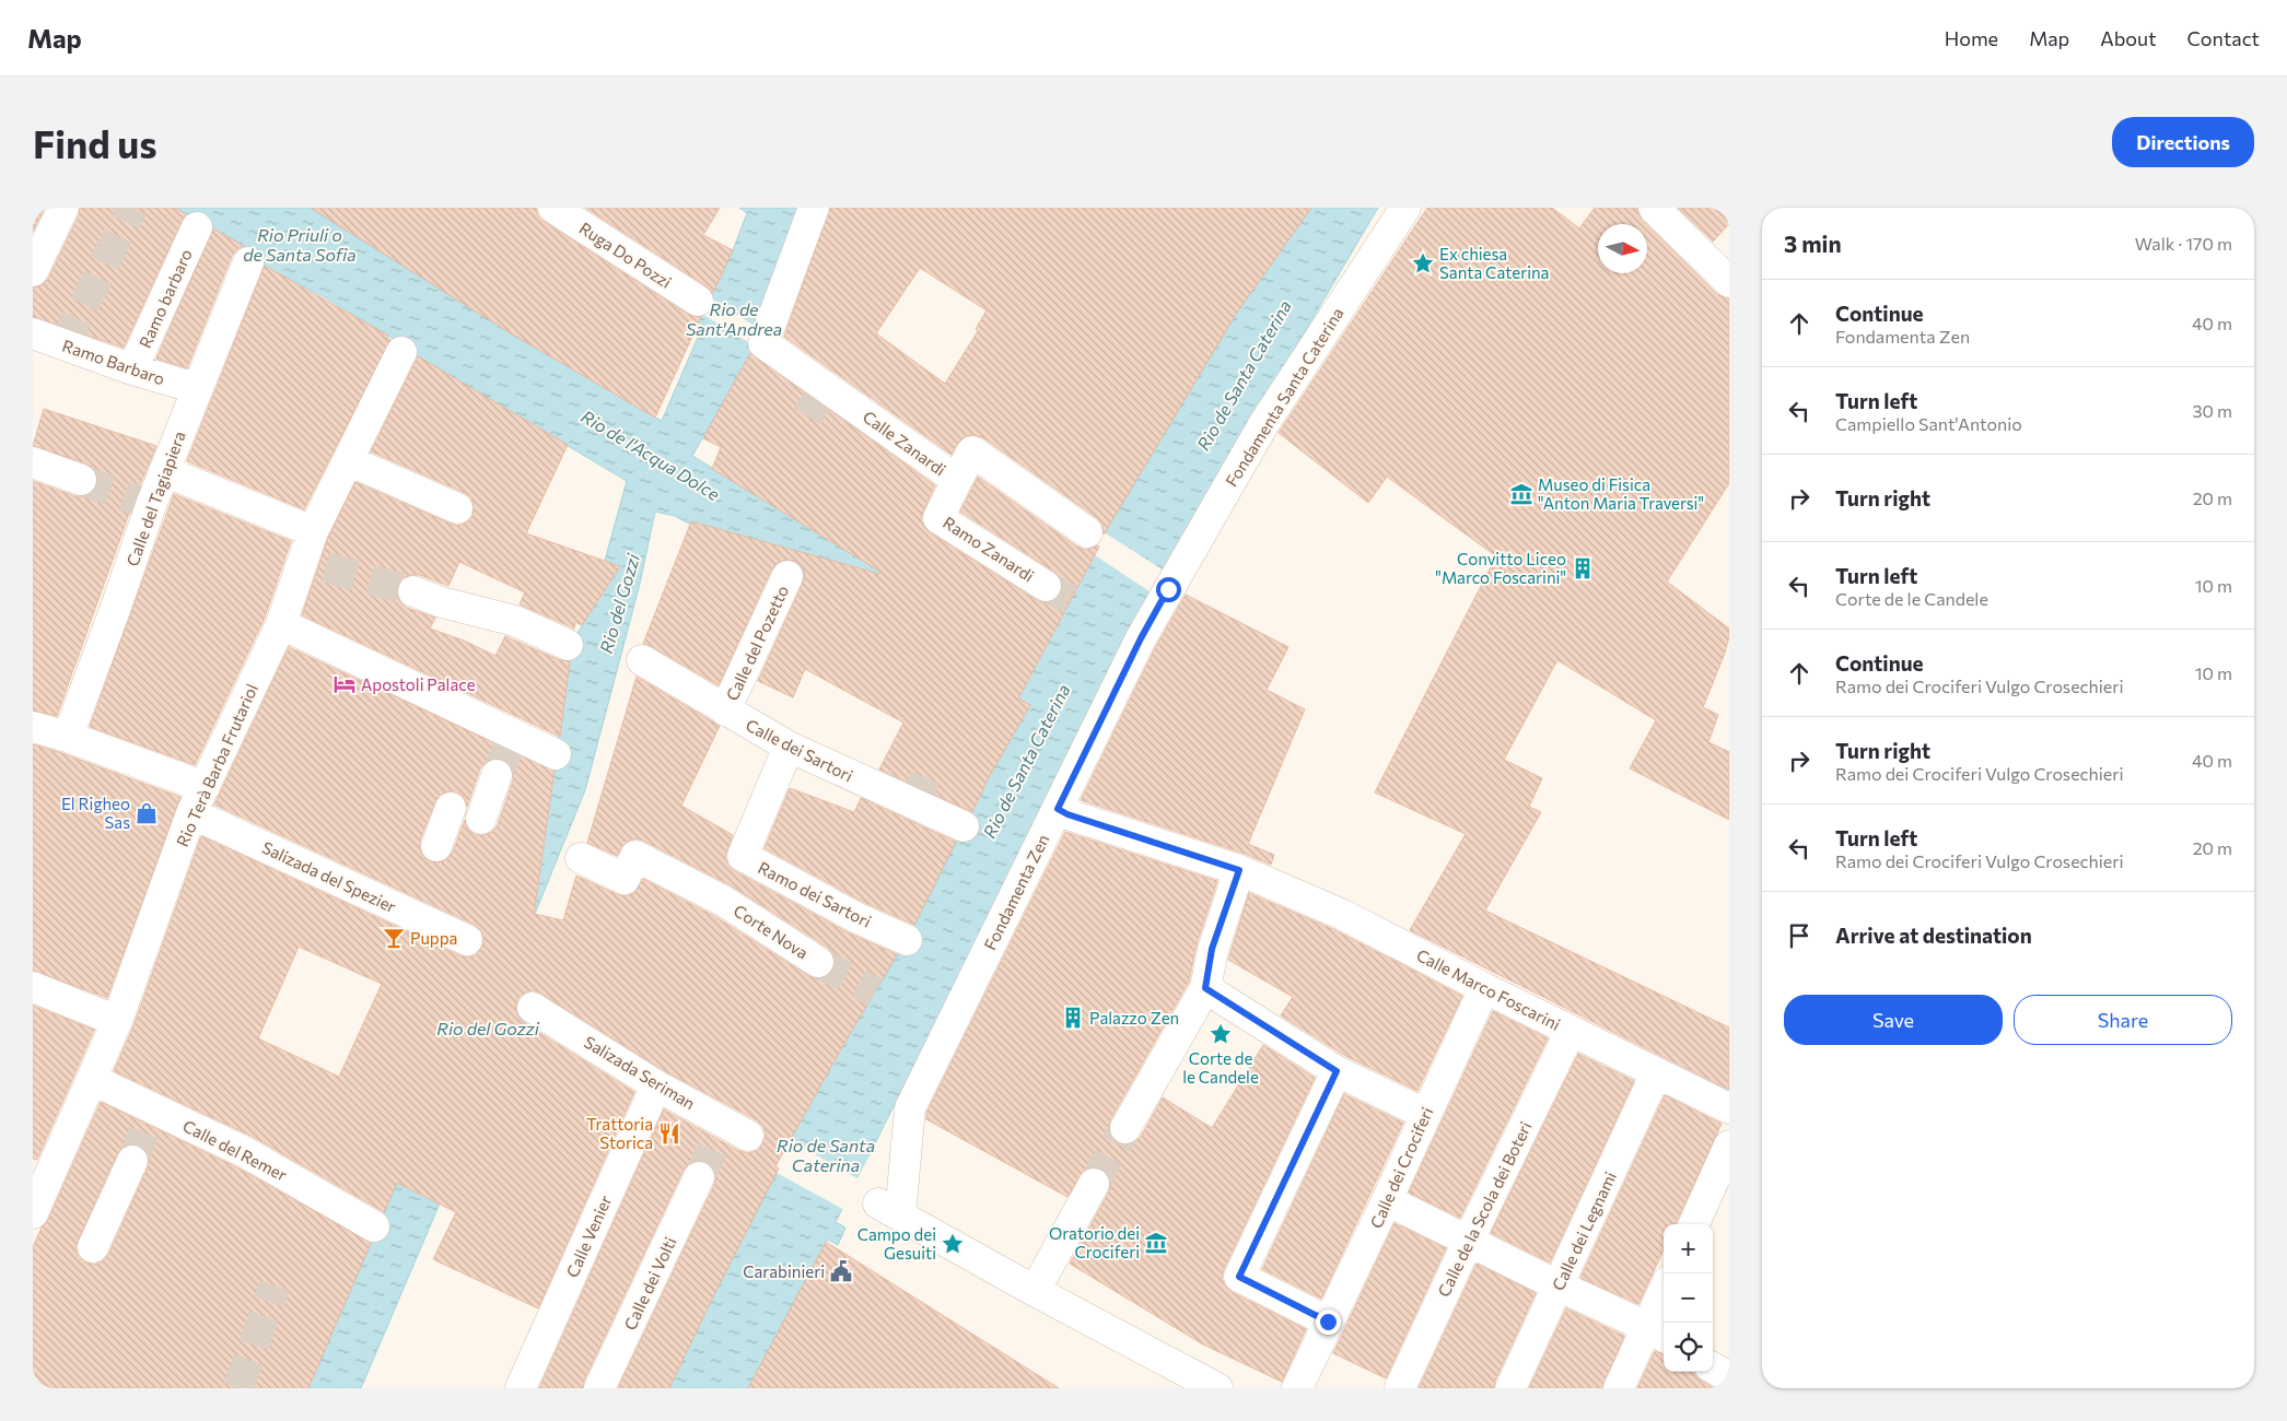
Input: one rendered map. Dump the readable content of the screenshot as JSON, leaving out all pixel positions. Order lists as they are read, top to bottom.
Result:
{
  "streets": {
    "street": [
      "Ruga Do Pozzi",
      "Ramo barbaro",
      "Ramo Barbaro",
      "Fondamenta Santa Caterina",
      "Calle Zanardi",
      "Calle del Tagiapiera",
      "Ramo Zanardi",
      "Calle del Pozetto",
      "Calle dei Sartori",
      "Rio Terà Barba Frutariol",
      "Salizada del Spezier",
      "Fondamenta Zen",
      "Ramo dei Sartori",
      "Corte Nova",
      "Calle Marco Foscarini",
      "Salizada Seriman",
      "Calle del Remer",
      "Calle dei Crociferi",
      "Calle de la Scola dei Boteri",
      "Calle dei Legnami",
      "Calle Venier",
      "Calle dei Volti"
    ]
  },
  "crossings": [
    ["Ramo barbaro", "Ramo Barbaro"],
    ["Ramo Barbaro", "Calle del Tagiapiera"],
    ["Fondamenta Santa Caterina", "Fondamenta Zen"],
    ["Calle Zanardi", "Ramo Zanardi"],
    ["Calle del Pozetto", "Calle dei Sartori"],
    ["Calle dei Sartori", "Ramo dei Sartori"],
    ["Rio Terà Barba Frutariol", "Salizada del Spezier"],
    ["Rio Terà Barba Frutariol", "Calle del Remer"],
    ["Fondamenta Zen", "Calle Marco Foscarini"],
    ["Ramo dei Sartori", "Corte Nova"],
    ["Calle Marco Foscarini", "Calle dei Crociferi"],
    ["Calle Marco Foscarini", "Calle de la Scola dei Boteri"],
    ["Calle Marco Foscarini", "Calle dei Legnami"],
    ["Salizada Seriman", "Calle Venier"]
  ],
  "water": [
    "Rio Priuli o de Santa Sofia",
    "Rio de Sant'Andrea",
    "Rio de Santa Caterina",
    "Rio de l'Acqua Dolce",
    "Rio del Gozzi"
  ],
  "places": {
    "place": ["Ex chiesa Santa Caterina", "Corte de le Candele", "Campo dei Gesuiti"],
    "museum": ["Museo di Fisica \"Anton Maria Traversi\"", "Oratorio dei Crociferi"],
    "building": ["Convitto Liceo \"Marco Foscarini\"", "Palazzo Zen"],
    "hotel": ["Apostoli Palace"],
    "shop": ["El Righeo Sas"],
    "bar": ["Puppa"],
    "restaurant": ["Trattoria Storica"],
    "public building": ["Carabinieri"]
  },
  "north": "right",
  "page": {
    "header": "Map",
    "nav": [
      "Home",
      "Map",
      "About",
      "Contact"
    ],
    "buttons": [
      "Directions",
      ["Save", "Share"]
    ],
    "title": "Find us",
    "heading": ["3 min", "Walk · 170 m"],
    "list": [
      ["Continue", "Fondamenta Zen", "40 m"],
      ["Turn left", "Campiello Sant'Antonio", "30 m"],
      ["Turn right", "20 m"],
      ["Turn left", "Corte de le Candele", "10 m"],
      ["Continue", "Ramo dei Crociferi Vulgo Crosechieri", "10 m"],
      ["Turn right", "Ramo dei Crociferi Vulgo Crosechieri", "40 m"],
      ["Turn left", "Ramo dei Crociferi Vulgo Crosechieri", "20 m"],
      "Arrive at destination"
    ],
    "map_buttons": ["+", "−"]
  }
}
